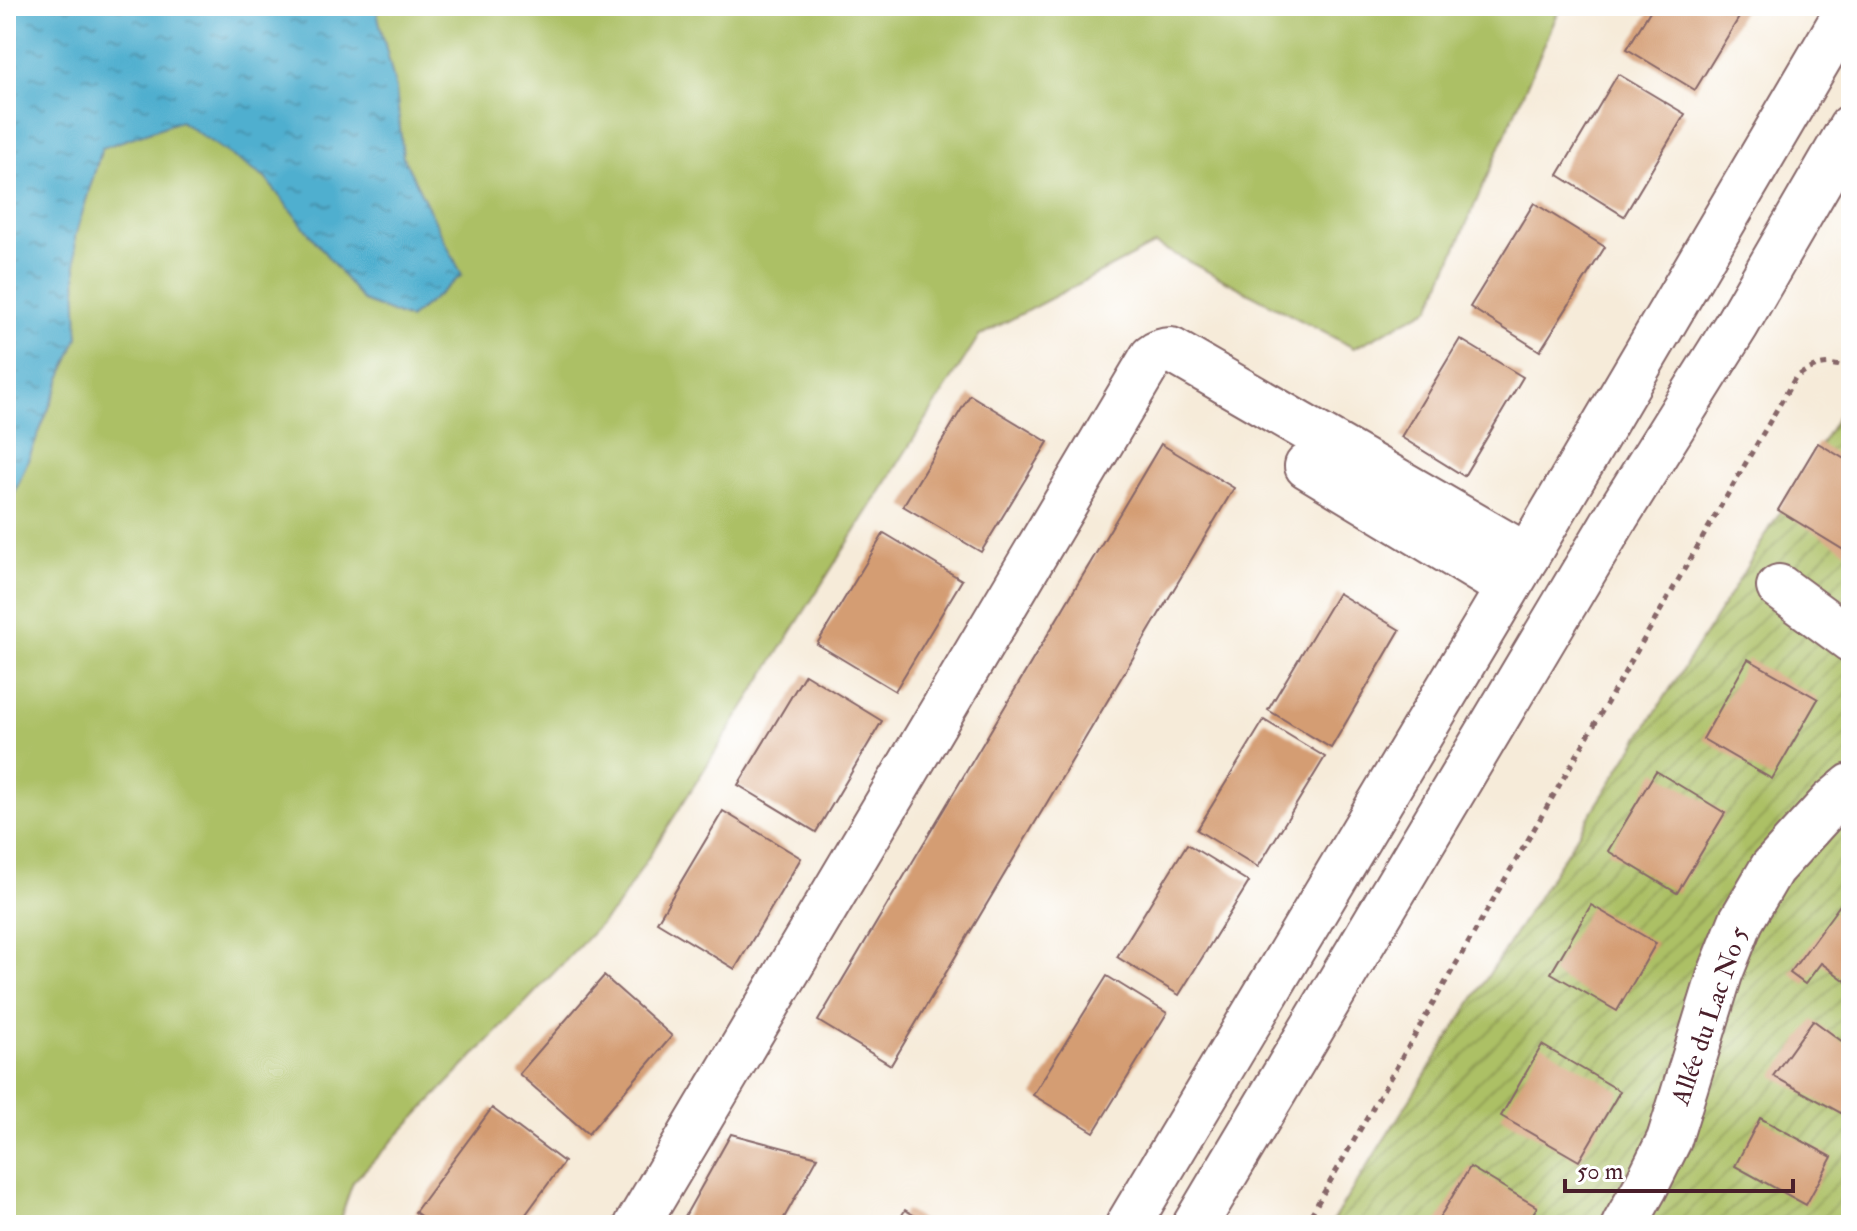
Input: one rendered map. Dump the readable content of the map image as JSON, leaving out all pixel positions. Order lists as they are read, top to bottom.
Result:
{
  "streets": {
    "street": ["Allée du Lac No 5"]
  },
  "scale_bar": "50 m"
}
